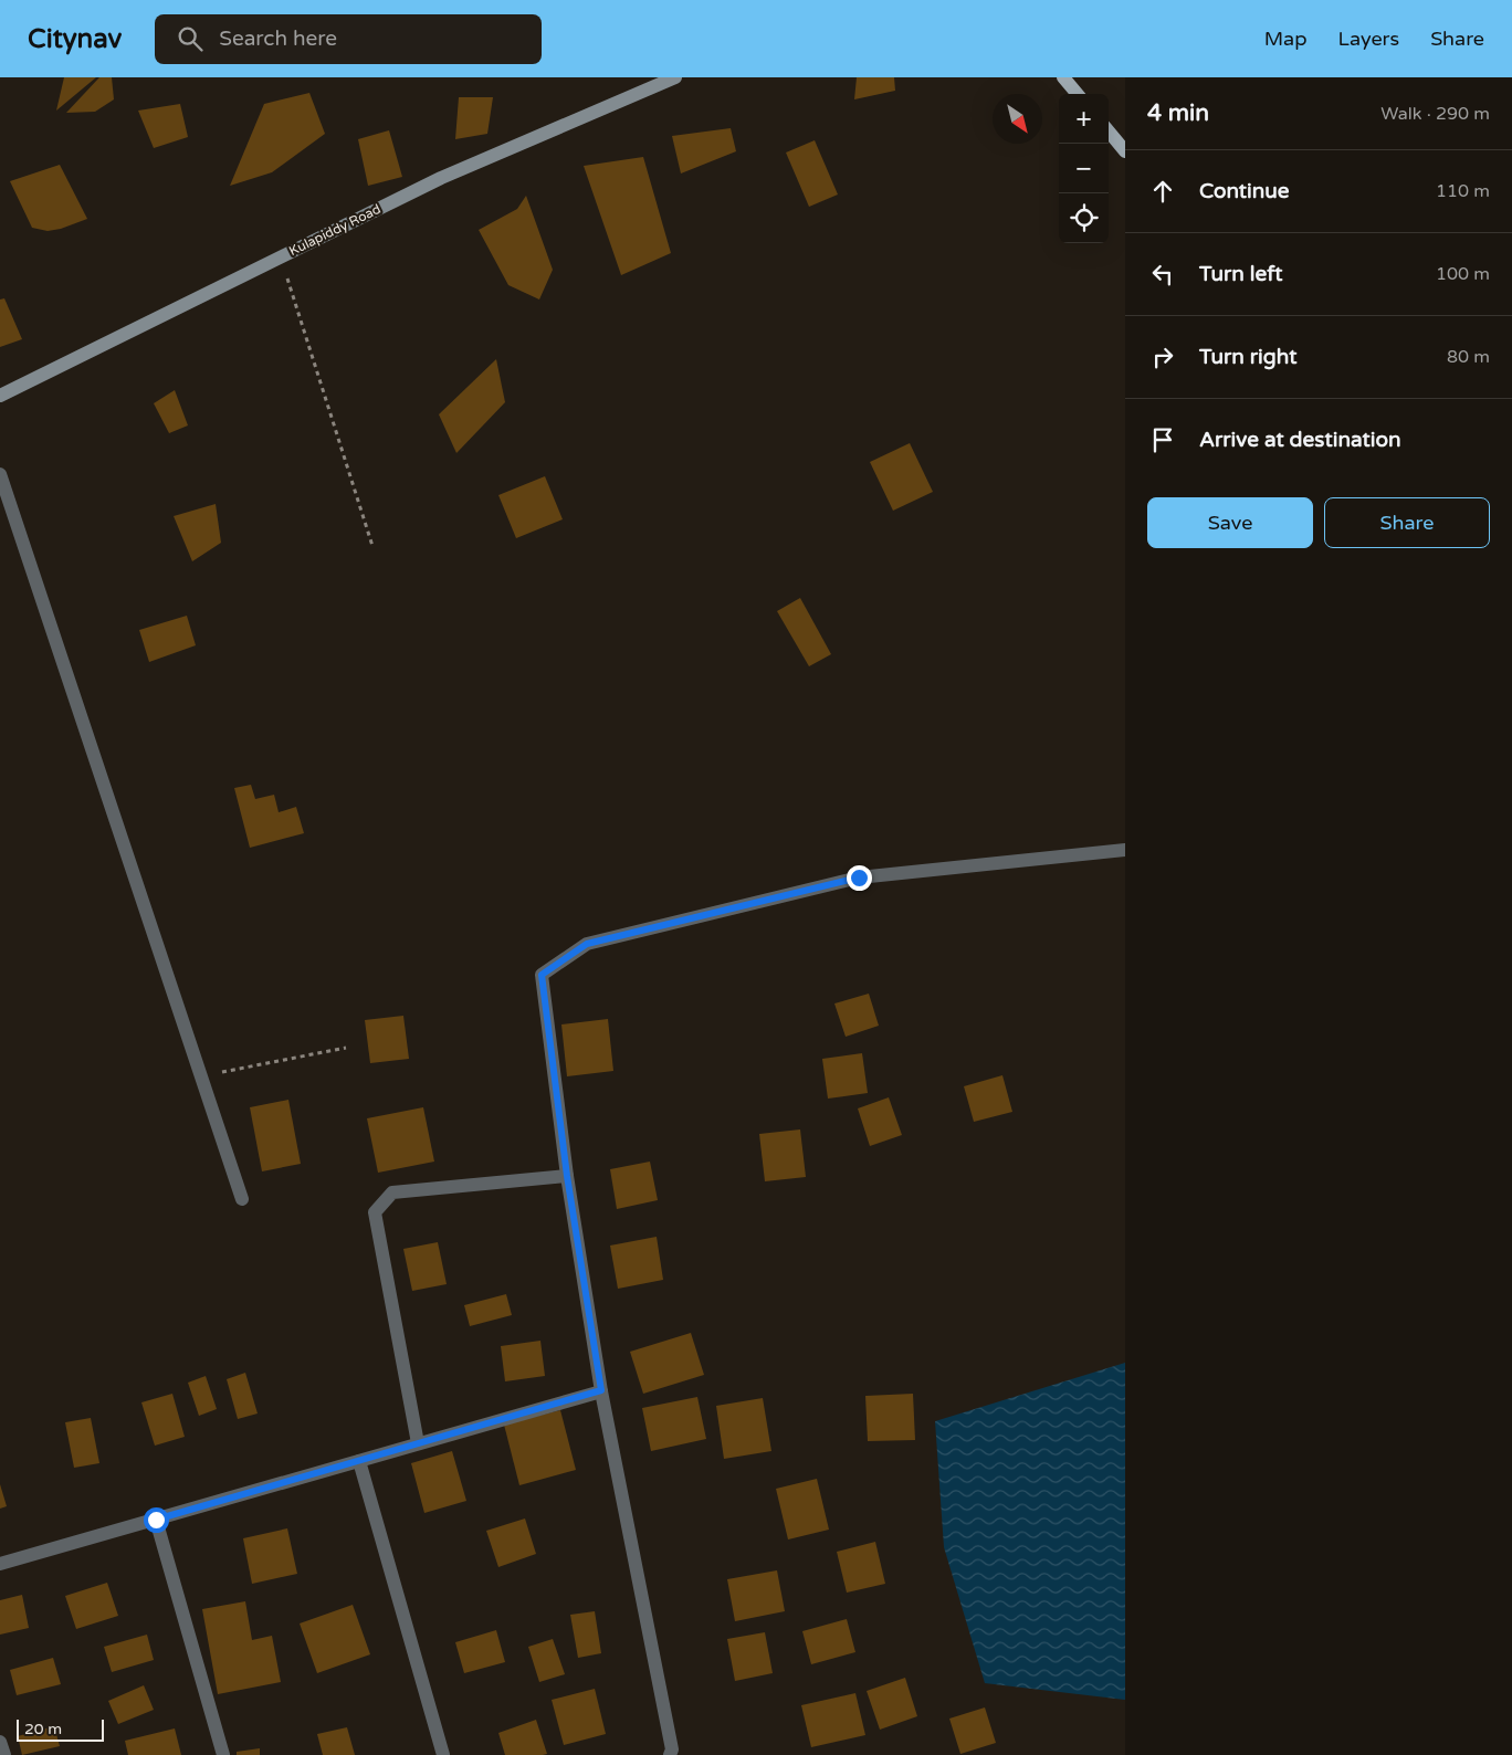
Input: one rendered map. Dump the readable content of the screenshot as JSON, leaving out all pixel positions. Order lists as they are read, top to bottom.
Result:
{
  "streets": {
    "main road": ["Kulapiddy Road"]
  },
  "scale_bar": "20 m",
  "north": "bottom right",
  "page": {
    "header": "Citynav",
    "search": "Search here",
    "nav": ["Map", "Layers", "Share"],
    "heading": ["4 min", "Walk · 290 m"],
    "map_buttons": ["+", "−"],
    "list": [
      ["Continue", "110 m"],
      ["Turn left", "100 m"],
      ["Turn right", "80 m"],
      "Arrive at destination"
    ],
    "buttons": ["Save", "Share"],
    "scale": "20 m"
  }
}
